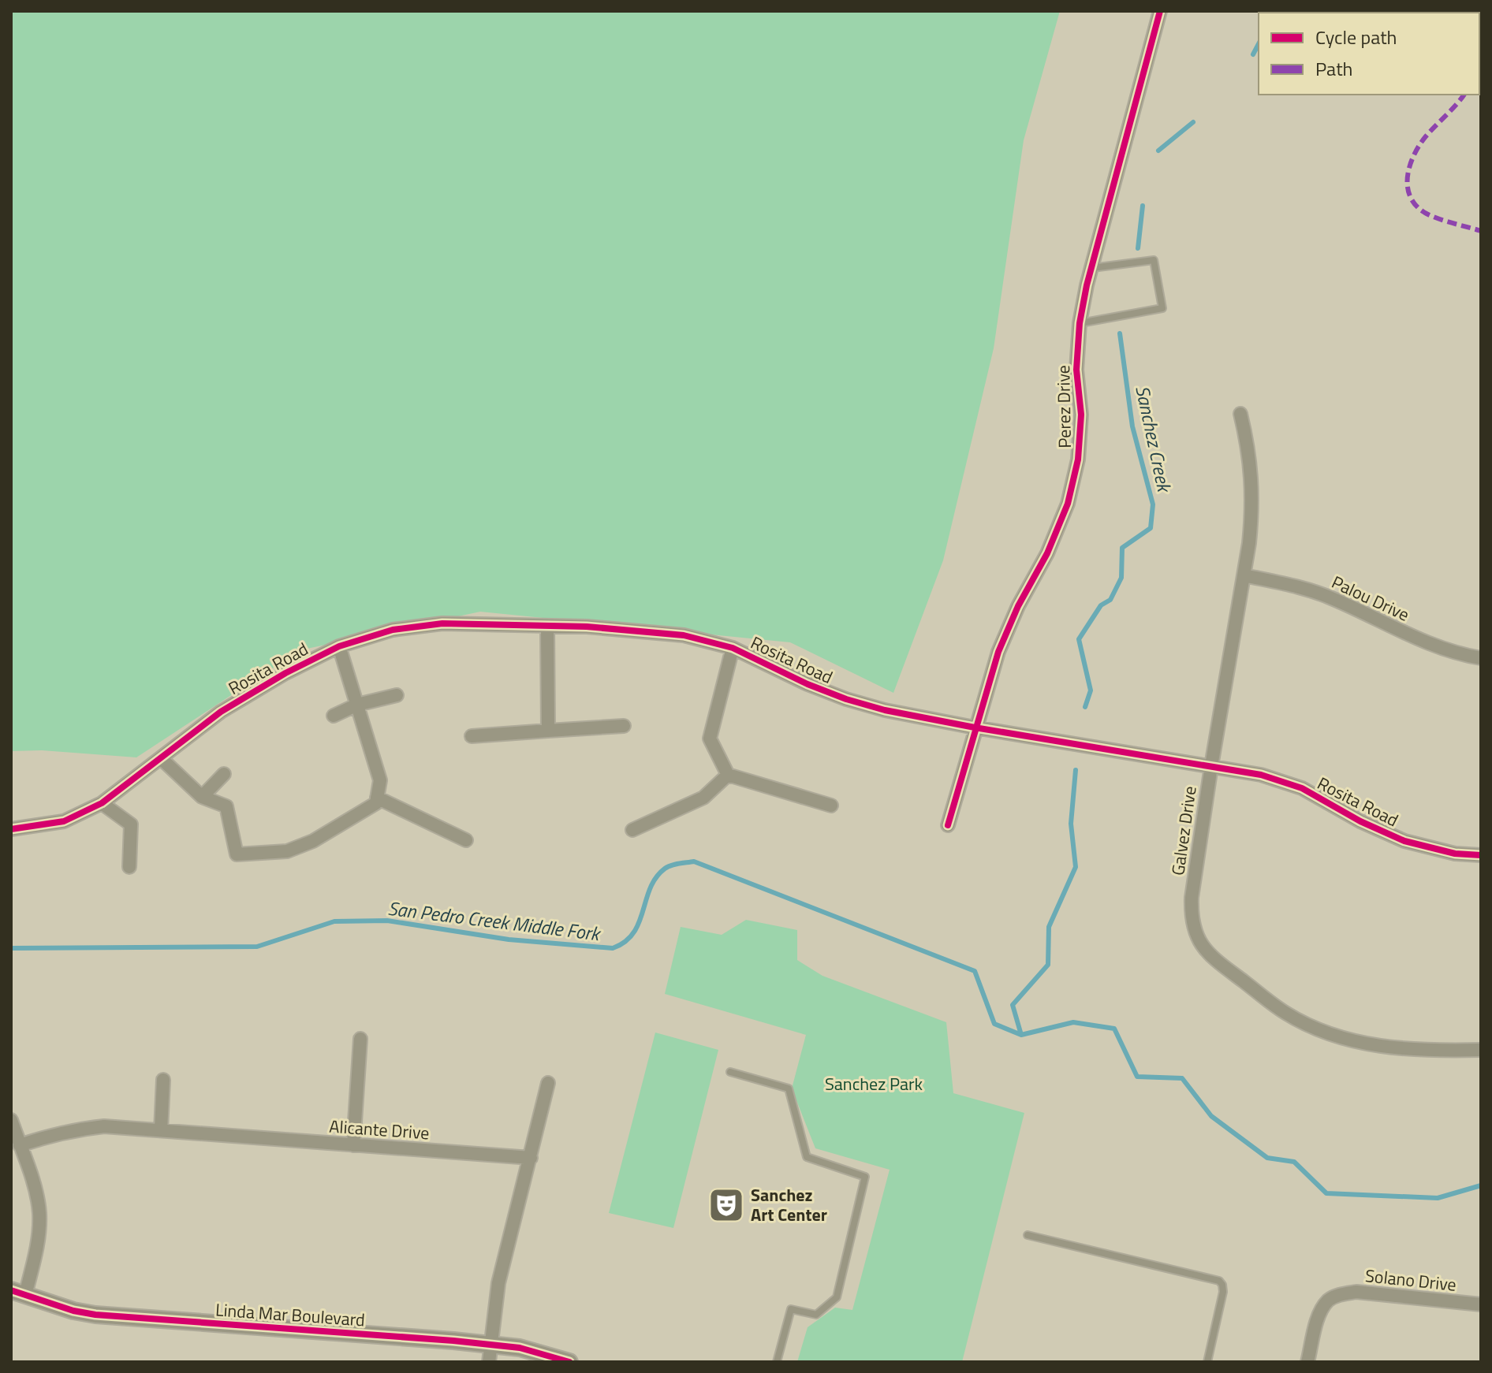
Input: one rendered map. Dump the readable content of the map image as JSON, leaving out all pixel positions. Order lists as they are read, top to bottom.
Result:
{
  "streets": {
    "street": [
      "Perez Drive",
      "Palou Drive",
      "Rosita Road",
      "Galvez Drive",
      "Alicante Drive",
      "Solano Drive",
      "Linda Mar Boulevard"
    ]
  },
  "crossings": [
    ["Perez Drive", "Rosita Road"],
    ["Palou Drive", "Galvez Drive"],
    ["Rosita Road", "Galvez Drive"]
  ],
  "water": ["Sanchez Creek", "San Pedro Creek Middle Fork"],
  "parks": ["Sanchez Park"],
  "places": {
    "theatre": ["Sanchez Art Center"]
  },
  "legend": ["Cycle path", "Path"]
}
